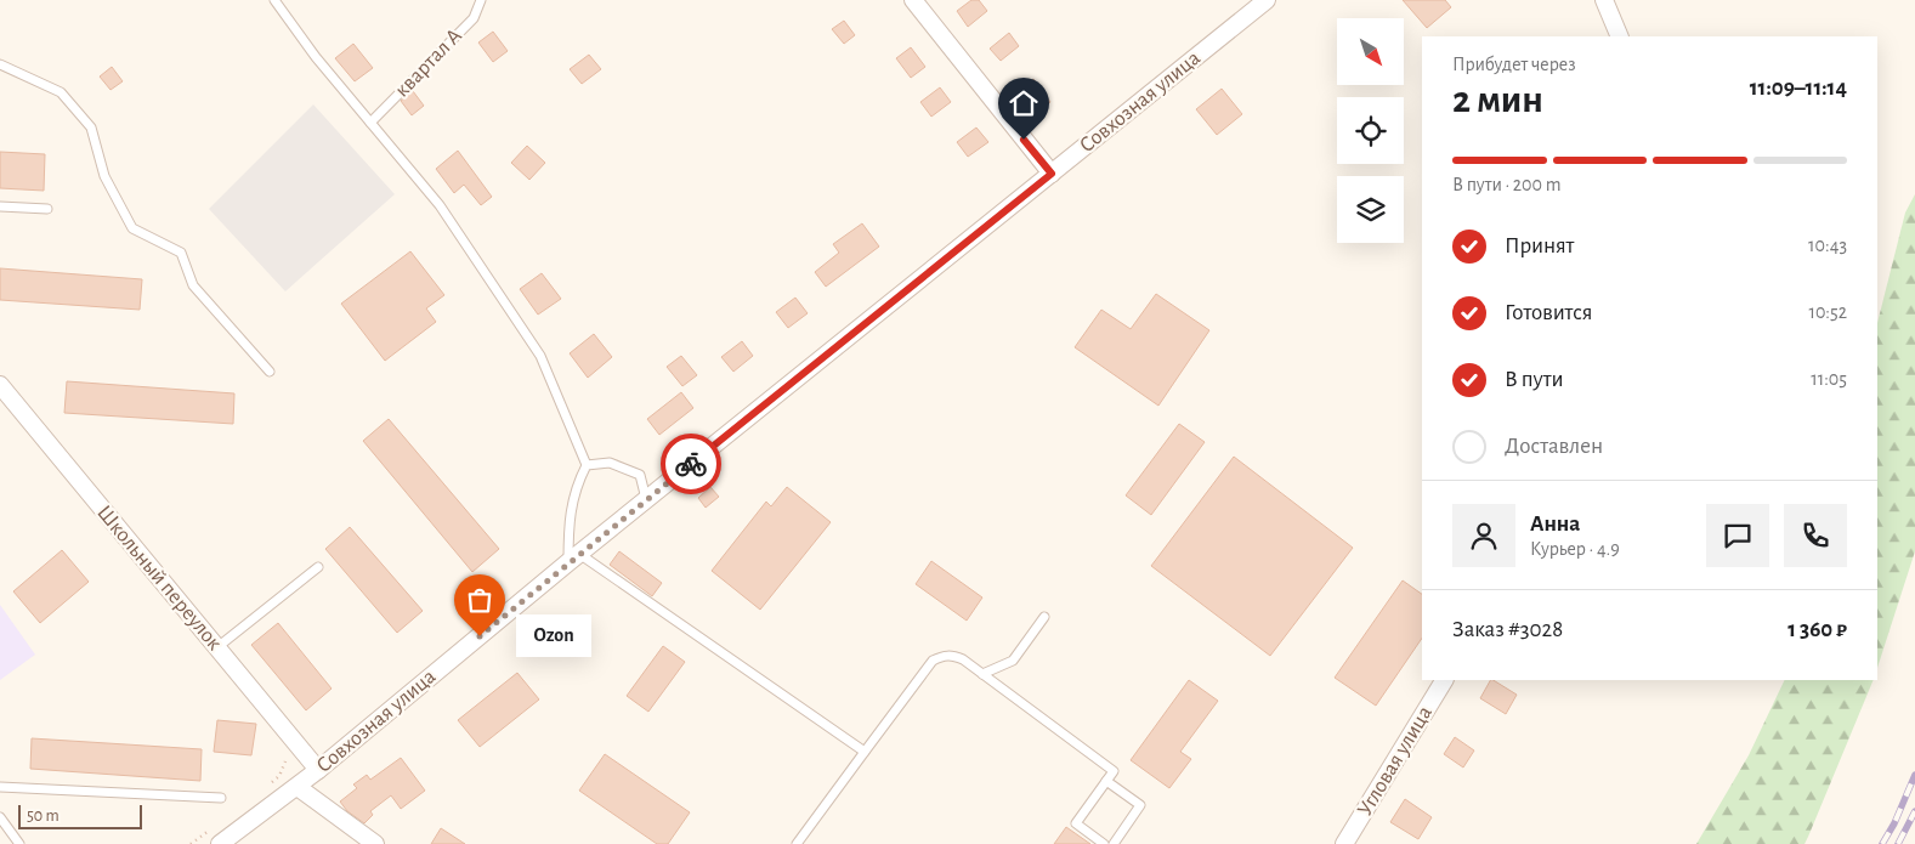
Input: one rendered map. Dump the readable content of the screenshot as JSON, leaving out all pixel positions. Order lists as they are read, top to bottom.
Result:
{
  "streets": {
    "street": ["Совхозная улица", "Школьный переулок", "Угловая улица"],
    "lane": ["квартал А"]
  },
  "crossings": [
    ["Совхозная улица", "Школьный переулок"]
  ],
  "places": ["Ozon"],
  "scale_bar": "50 m",
  "north": "bottom right",
  "page": {
    "heading": ["2 мин", "Прибудет через", "11:09–11:14"],
    "panel": [
      "Анна",
      "Курьер · 4.9",
      "Заказ #3028",
      "1 360 ₽"
    ],
    "bar": "В пути · 200 m",
    "list": [
      ["Принят", "10:43"],
      ["Готовится", "10:52"],
      ["В пути", "11:05"],
      "Доставлен"
    ],
    "bubble": "Ozon",
    "scale": "50 m"
  }
}
